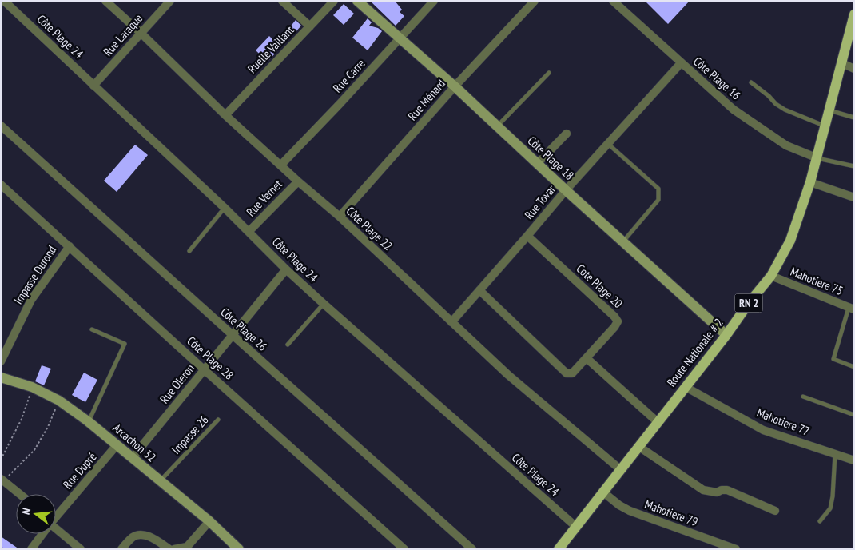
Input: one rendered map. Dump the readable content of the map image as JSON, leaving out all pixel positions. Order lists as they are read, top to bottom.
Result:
{
  "streets": {
    "main road": ["RN 2", "Route Nationale # 2"],
    "street": [
      "Rue Laraque",
      "Côte Plage 24",
      "Ruelle Vaillant",
      "Rue Carre",
      "Côte Plage 16",
      "Rue Ménard",
      "Côte Plage 18",
      "Rue Vernet",
      "Rue Tovar",
      "Côte Plage 22",
      "Impasse Durond",
      "Mahotiere 75",
      "Cote Plage 20",
      "Côte Plage 26",
      "Côte Plage 28",
      "Rue Oleron",
      "Mahotiere 77",
      "Arcachon 32",
      "Rue Dupré",
      "Mahotiere 79"
    ],
    "lane": ["Impasse 26"]
  },
  "crossings": [
    ["Rue Laraque", "Côte Plage 24"],
    ["Rue Laraque", "Côte Plage 22"],
    ["Côte Plage 24", "Rue Vernet"],
    ["Côte Plage 24", "Route Nationale # 2"],
    ["Côte Plage 24", "Rue Oleron"],
    ["Ruelle Vaillant", "Côte Plage 22"],
    ["Rue Carre", "Côte Plage 18"],
    ["Rue Carre", "Côte Plage 22"],
    ["Côte Plage 16", "Rue Tovar"],
    ["Côte Plage 16", "Route Nationale # 2"],
    ["Rue Ménard", "Côte Plage 18"],
    ["Rue Ménard", "Côte Plage 22"],
    ["Côte Plage 18", "Rue Tovar"],
    ["Côte Plage 18", "Route Nationale # 2"],
    ["Rue Vernet", "Côte Plage 22"],
    ["Rue Tovar", "Côte Plage 22"],
    ["Rue Tovar", "Cote Plage 20"],
    ["Côte Plage 22", "Route Nationale # 2"],
    ["Impasse Durond", "Côte Plage 28"],
    ["Mahotiere 75", "Route Nationale # 2"],
    ["Côte Plage 26", "Rue Oleron"],
    ["Route Nationale # 2", "Mahotiere 77"],
    ["Route Nationale # 2", "Mahotiere 79"],
    ["Côte Plage 28", "Rue Oleron"],
    ["Rue Oleron", "Arcachon 32"],
    ["Impasse 26", "Arcachon 32"],
    ["Arcachon 32", "Rue Dupré"]
  ],
  "north": "left"
}
